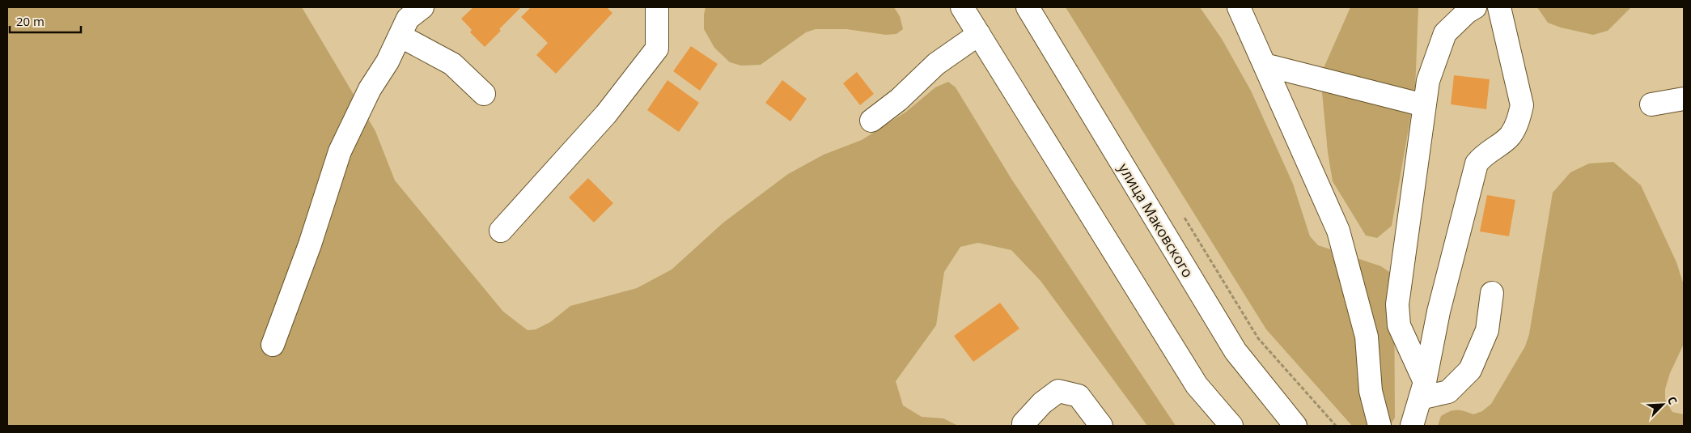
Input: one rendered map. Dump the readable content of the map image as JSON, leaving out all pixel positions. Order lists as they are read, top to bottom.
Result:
{
  "streets": {
    "main road": ["улица Маковского"]
  },
  "scale_bar": "20 m",
  "north": "top right"
}
